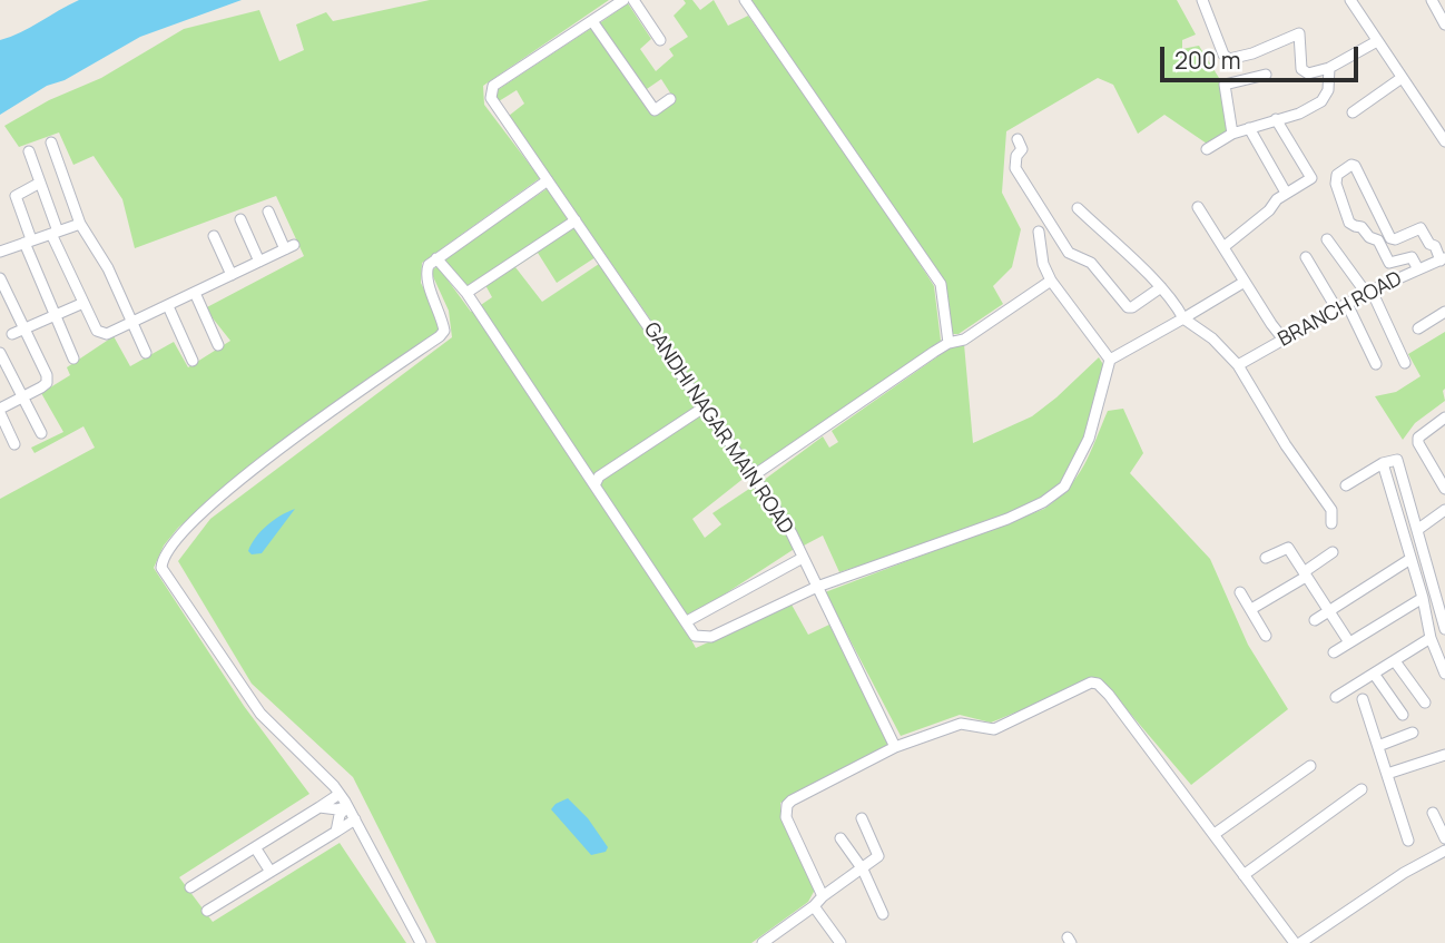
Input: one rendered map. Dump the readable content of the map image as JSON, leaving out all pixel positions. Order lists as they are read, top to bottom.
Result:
{
  "streets": {
    "street": ["BRANCH ROAD", "GANDHI NAGAR MAIN ROAD"]
  },
  "scale_bar": "200 m"
}
